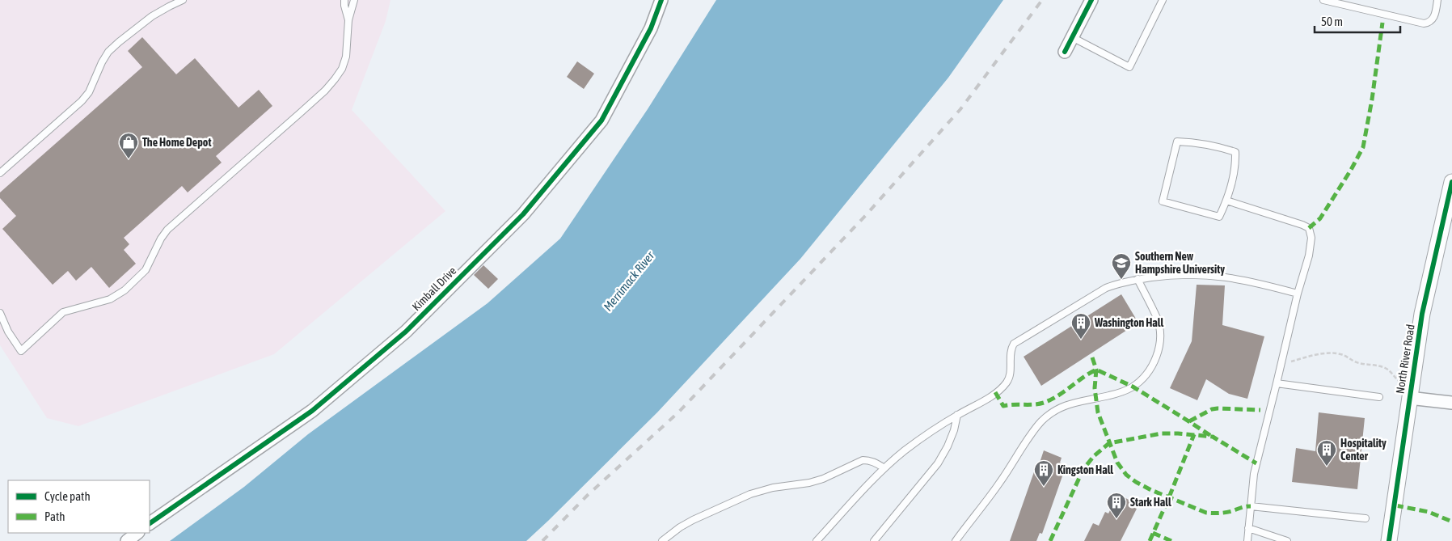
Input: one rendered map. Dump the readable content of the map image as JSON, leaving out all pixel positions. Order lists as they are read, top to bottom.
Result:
{
  "streets": {
    "street": ["Kimball Drive", "North River Road"]
  },
  "water": ["Merrimack River"],
  "places": {
    "shop": ["The Home Depot"],
    "school or university": ["Southern New Hampshire University"],
    "building": [
      "Washington Hall",
      "Hospitality Center",
      "Kingston Hall",
      "Stark Hall"
    ]
  },
  "legend": ["Cycle path", "Path"],
  "scale_bar": "50 m"
}
